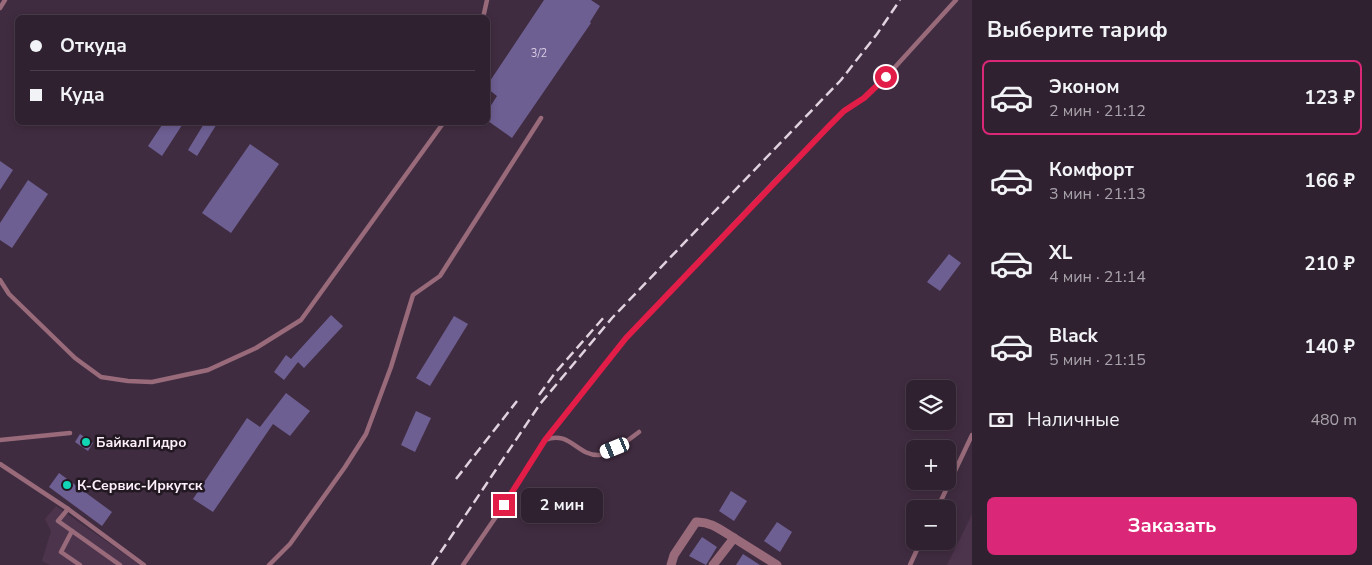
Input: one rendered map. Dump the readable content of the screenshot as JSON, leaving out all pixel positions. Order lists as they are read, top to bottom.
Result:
{
  "places": ["БайкалГидро", "К-Сервис-Иркутск"],
  "house_numbers": ["3/2"],
  "page": {
    "heading": "Выберите тариф",
    "banner": ["Откуда", "Куда"],
    "list": [
      {
        "name": "Эконом",
        "note": "2 мин · 21:12",
        "value": "123 ₽"
      },
      {
        "name": "Комфорт",
        "note": "3 мин · 21:13",
        "value": "166 ₽"
      },
      {
        "name": "XL",
        "note": "4 мин · 21:14",
        "value": "210 ₽"
      },
      {
        "name": "Black",
        "note": "5 мин · 21:15",
        "value": "140 ₽"
      }
    ],
    "map_buttons": ["+", "−"],
    "pay": ["Наличные", "480 m"],
    "buttons": "Заказать",
    "bubble": "2 мин"
  }
}
